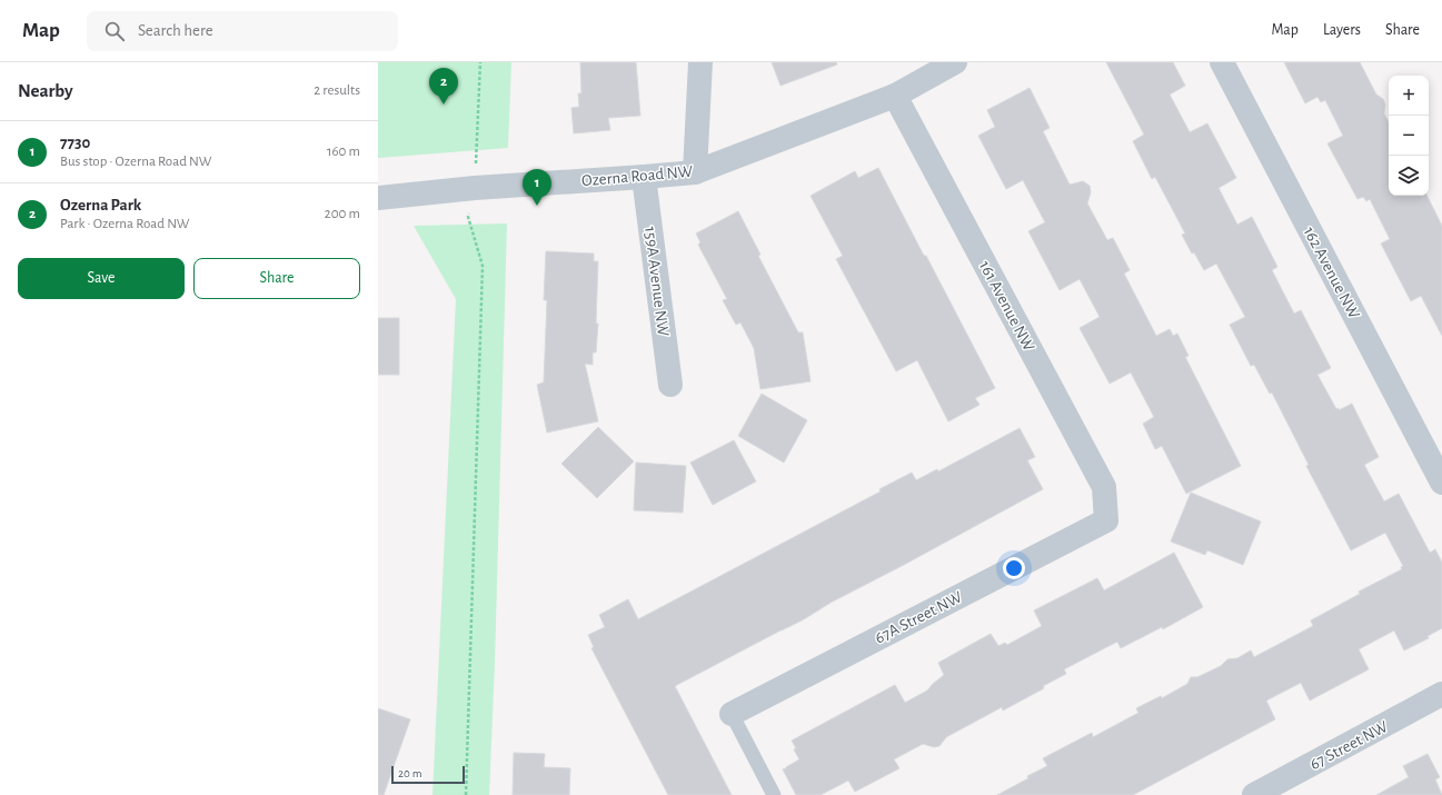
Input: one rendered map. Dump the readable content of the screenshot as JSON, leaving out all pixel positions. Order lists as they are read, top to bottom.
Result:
{
  "streets": {
    "street": [
      "Ozerna Road NW",
      "162 Avenue NW",
      "159A Avenue NW",
      "161 Avenue NW",
      "67A Street NW",
      "67 Street NW"
    ]
  },
  "crossings": [
    ["Ozerna Road NW", "159A Avenue NW"],
    ["Ozerna Road NW", "161 Avenue NW"],
    ["161 Avenue NW", "67A Street NW"]
  ],
  "scale_bar": "20 m",
  "page": {
    "header": "Map",
    "search": "Search here",
    "nav": ["Map", "Layers", "Share"],
    "heading": ["Nearby", "2 results"],
    "pins": ["2", "1"],
    "map_buttons": ["+", "−"],
    "list": [
      {
        "mark": "1",
        "name": "7730",
        "note": "Bus stop · Ozerna Road NW",
        "value": "160 m"
      },
      {
        "mark": "2",
        "name": "Ozerna Park",
        "note": "Park · Ozerna Road NW",
        "value": "200 m"
      }
    ],
    "buttons": ["Save", "Share"],
    "scale": "20 m"
  }
}
